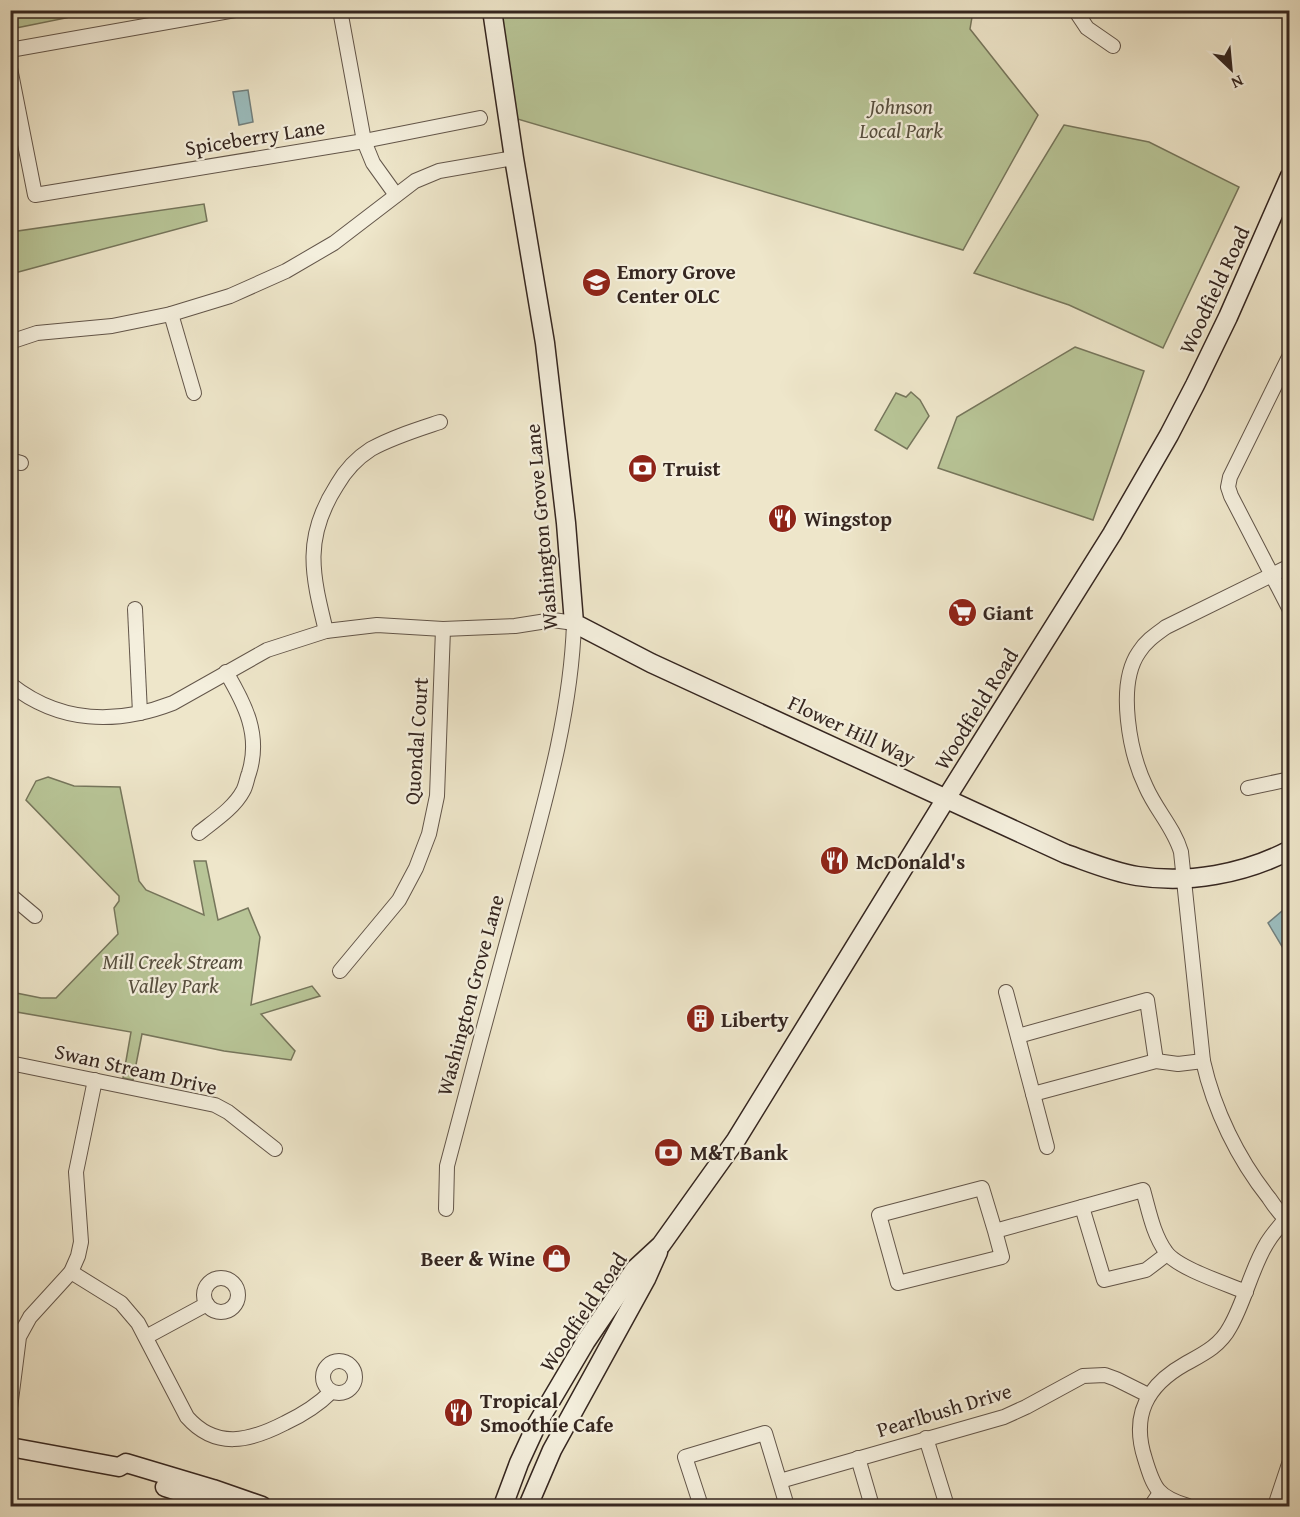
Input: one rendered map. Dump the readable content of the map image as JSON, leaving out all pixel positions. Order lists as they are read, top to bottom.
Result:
{
  "streets": {
    "main road": ["Woodfield Road", "Washington Grove Lane", "Flower Hill Way"],
    "street": [
      "Spiceberry Lane",
      "Quondal Court",
      "Swan Stream Drive",
      "Pearlbush Drive"
    ]
  },
  "crossings": [
    ["Woodfield Road", "Flower Hill Way"],
    ["Washington Grove Lane", "Flower Hill Way"]
  ],
  "parks": ["Johnson Local Park", "Mill Creek Stream Valley Park"],
  "places": {
    "school or university": ["Emory Grove Center OLC"],
    "bank": ["Truist", "M&T Bank"],
    "restaurant": ["Wingstop", "McDonald's", "Tropical Smoothie Cafe"],
    "supermarket": ["Giant"],
    "building": ["Liberty"],
    "shop": ["Beer & Wine"]
  },
  "north": "bottom right"
}
